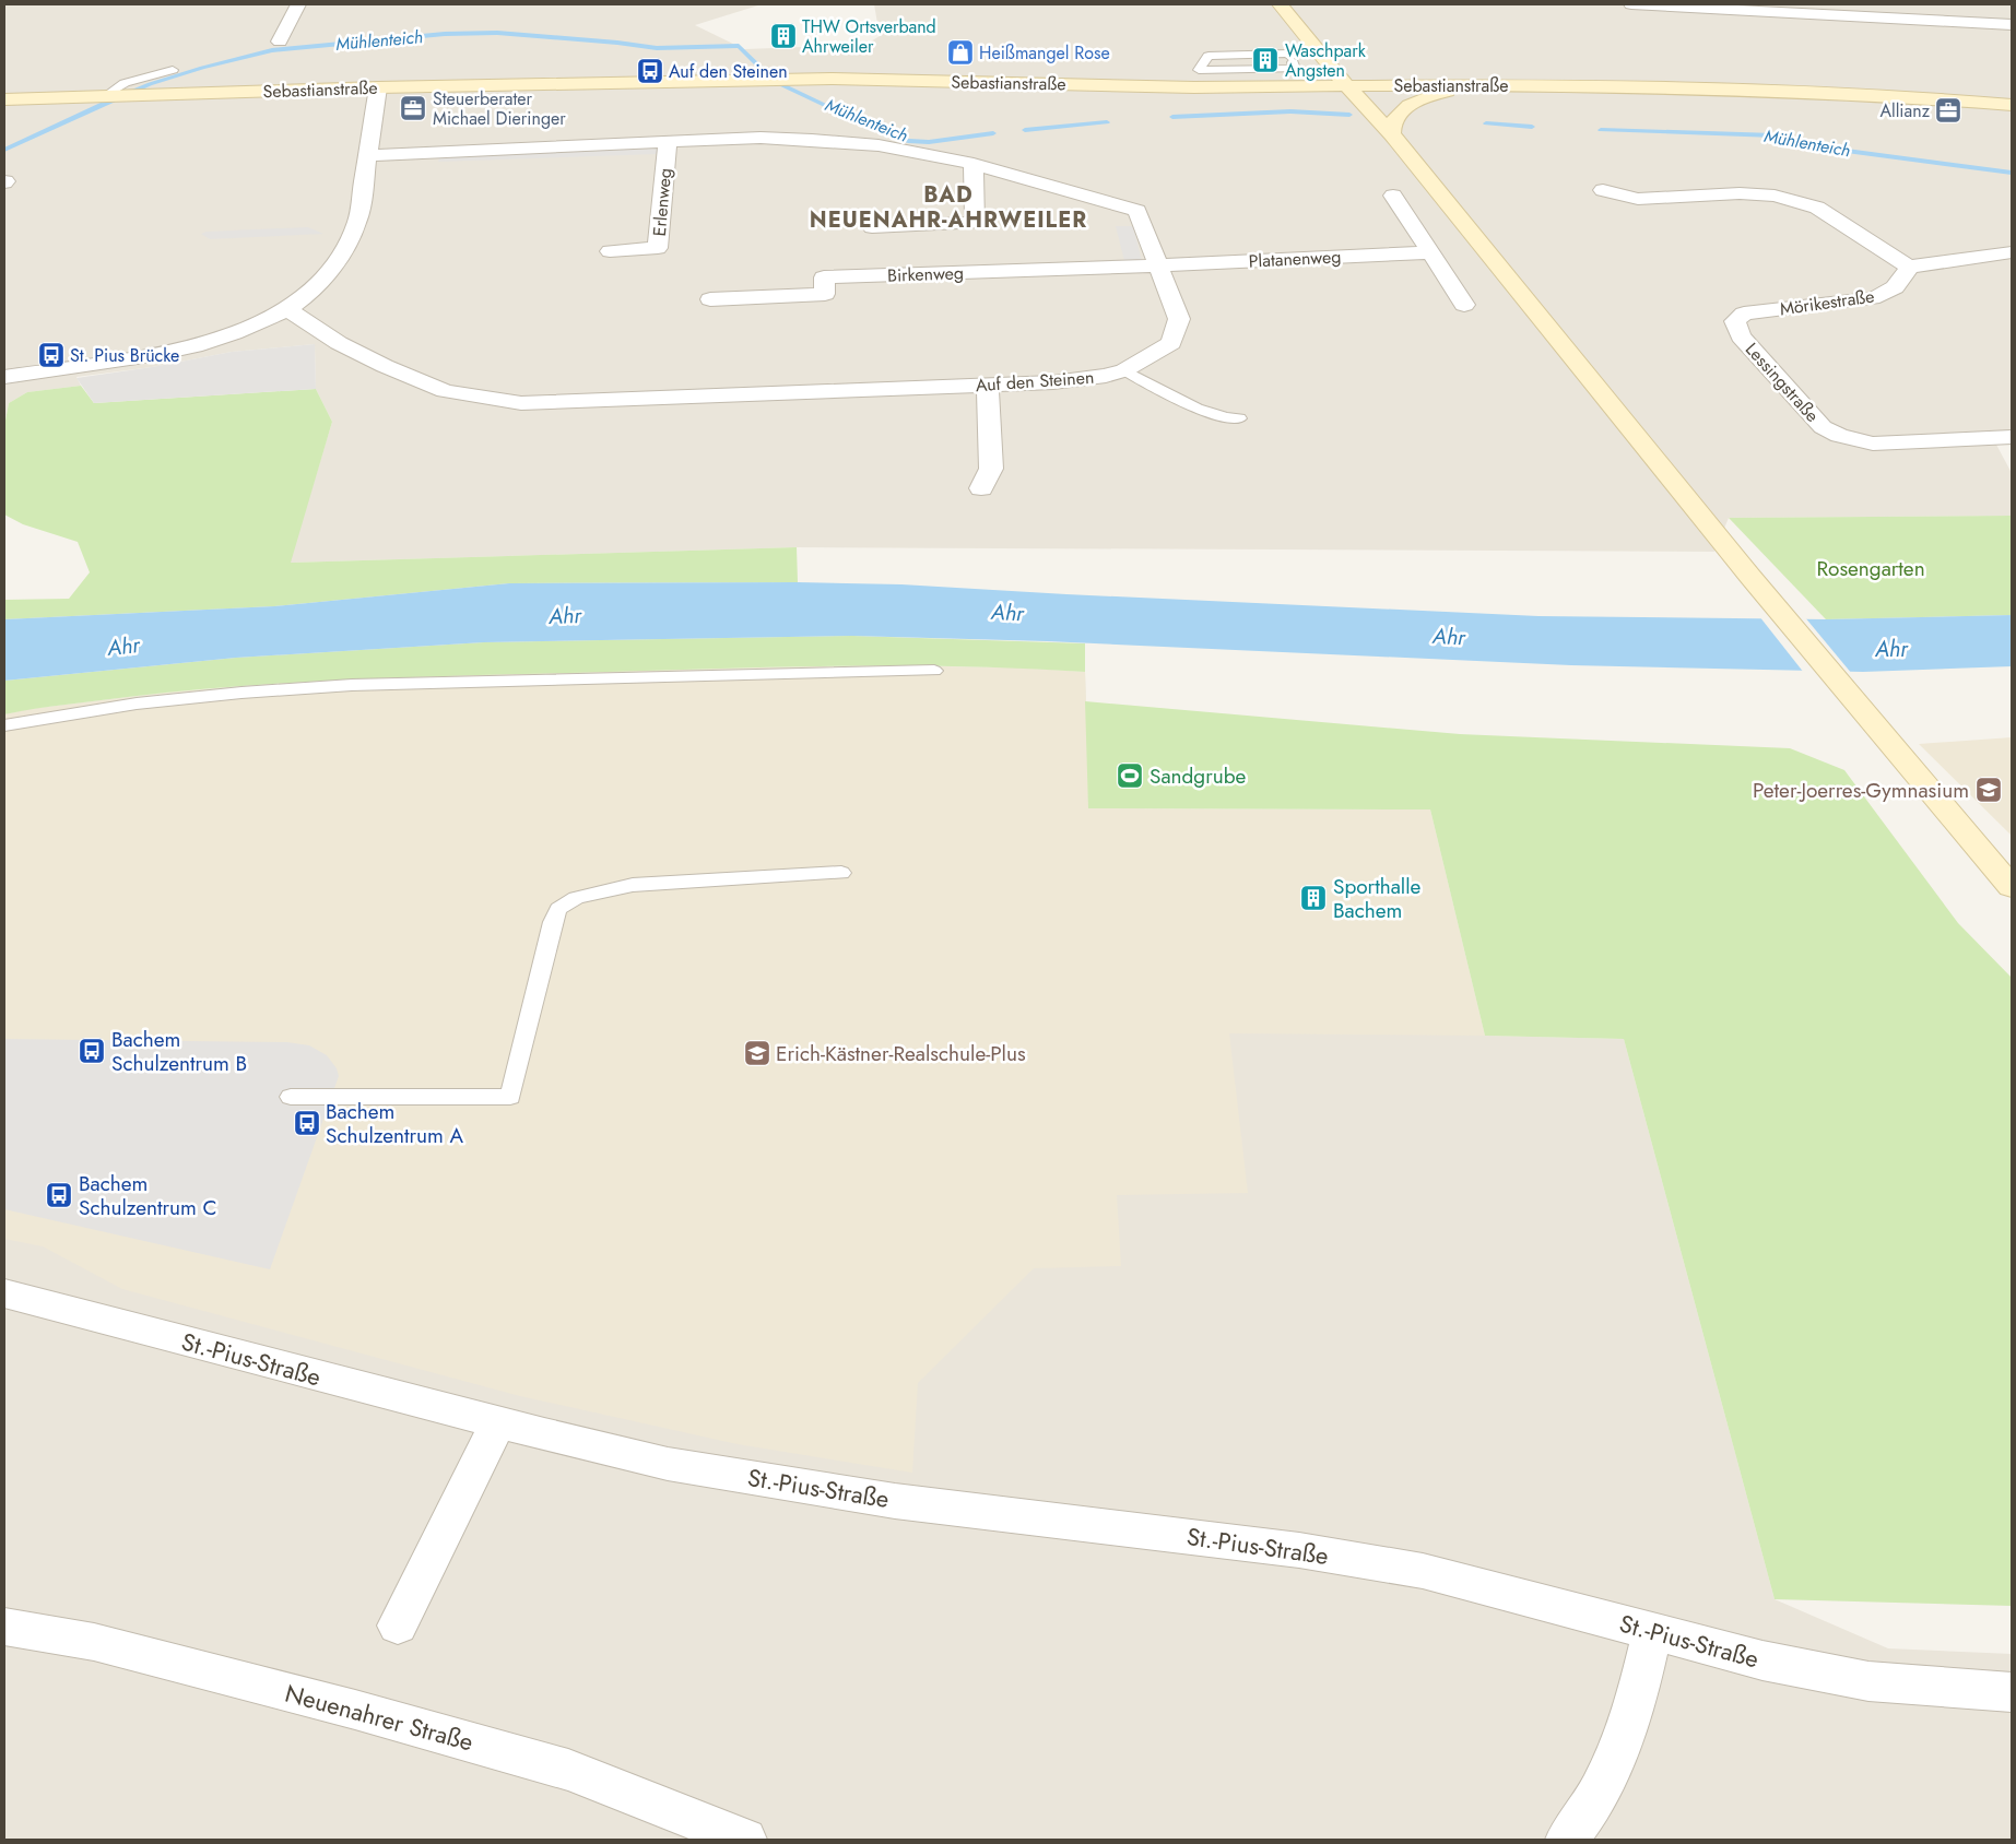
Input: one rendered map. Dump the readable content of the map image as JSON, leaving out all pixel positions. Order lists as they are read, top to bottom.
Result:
{
  "streets": {
    "street": [
      "Sebastianstraße",
      "Erlenweg",
      "Platanenweg",
      "Birkenweg",
      "Mörikestraße",
      "Auf den Steinen",
      "Lessingstraße",
      "St.-Pius-Straße",
      "Neuenahrer Straße"
    ]
  },
  "crossings": [
    ["Erlenweg", "Auf den Steinen"],
    ["Platanenweg", "Birkenweg"],
    ["Platanenweg", "Auf den Steinen"],
    ["Birkenweg", "Auf den Steinen"],
    ["Mörikestraße", "Lessingstraße"]
  ],
  "districts": ["BAD NEUENAHR-AHRWEILER"],
  "water": ["Mühlenteich", "Ahr"],
  "parks": ["Rosengarten"],
  "places": {
    "building": ["THW Ortsverband Ahrweiler", "Waschpark Angsten", "Sporthalle Bachem"],
    "shop": ["Heißmangel Rose"],
    "bus stop": [
      "Auf den Steinen",
      "St. Pius Brücke",
      "Bachem Schulzentrum B",
      "Bachem Schulzentrum A",
      "Bachem Schulzentrum C"
    ],
    "office": ["Steuerberater Michael Dieringer", "Allianz"],
    "sports": ["Sandgrube"],
    "school or university": ["Peter-Joerres-Gymnasium", "Erich-Kästner-Realschule-Plus"]
  }
}
